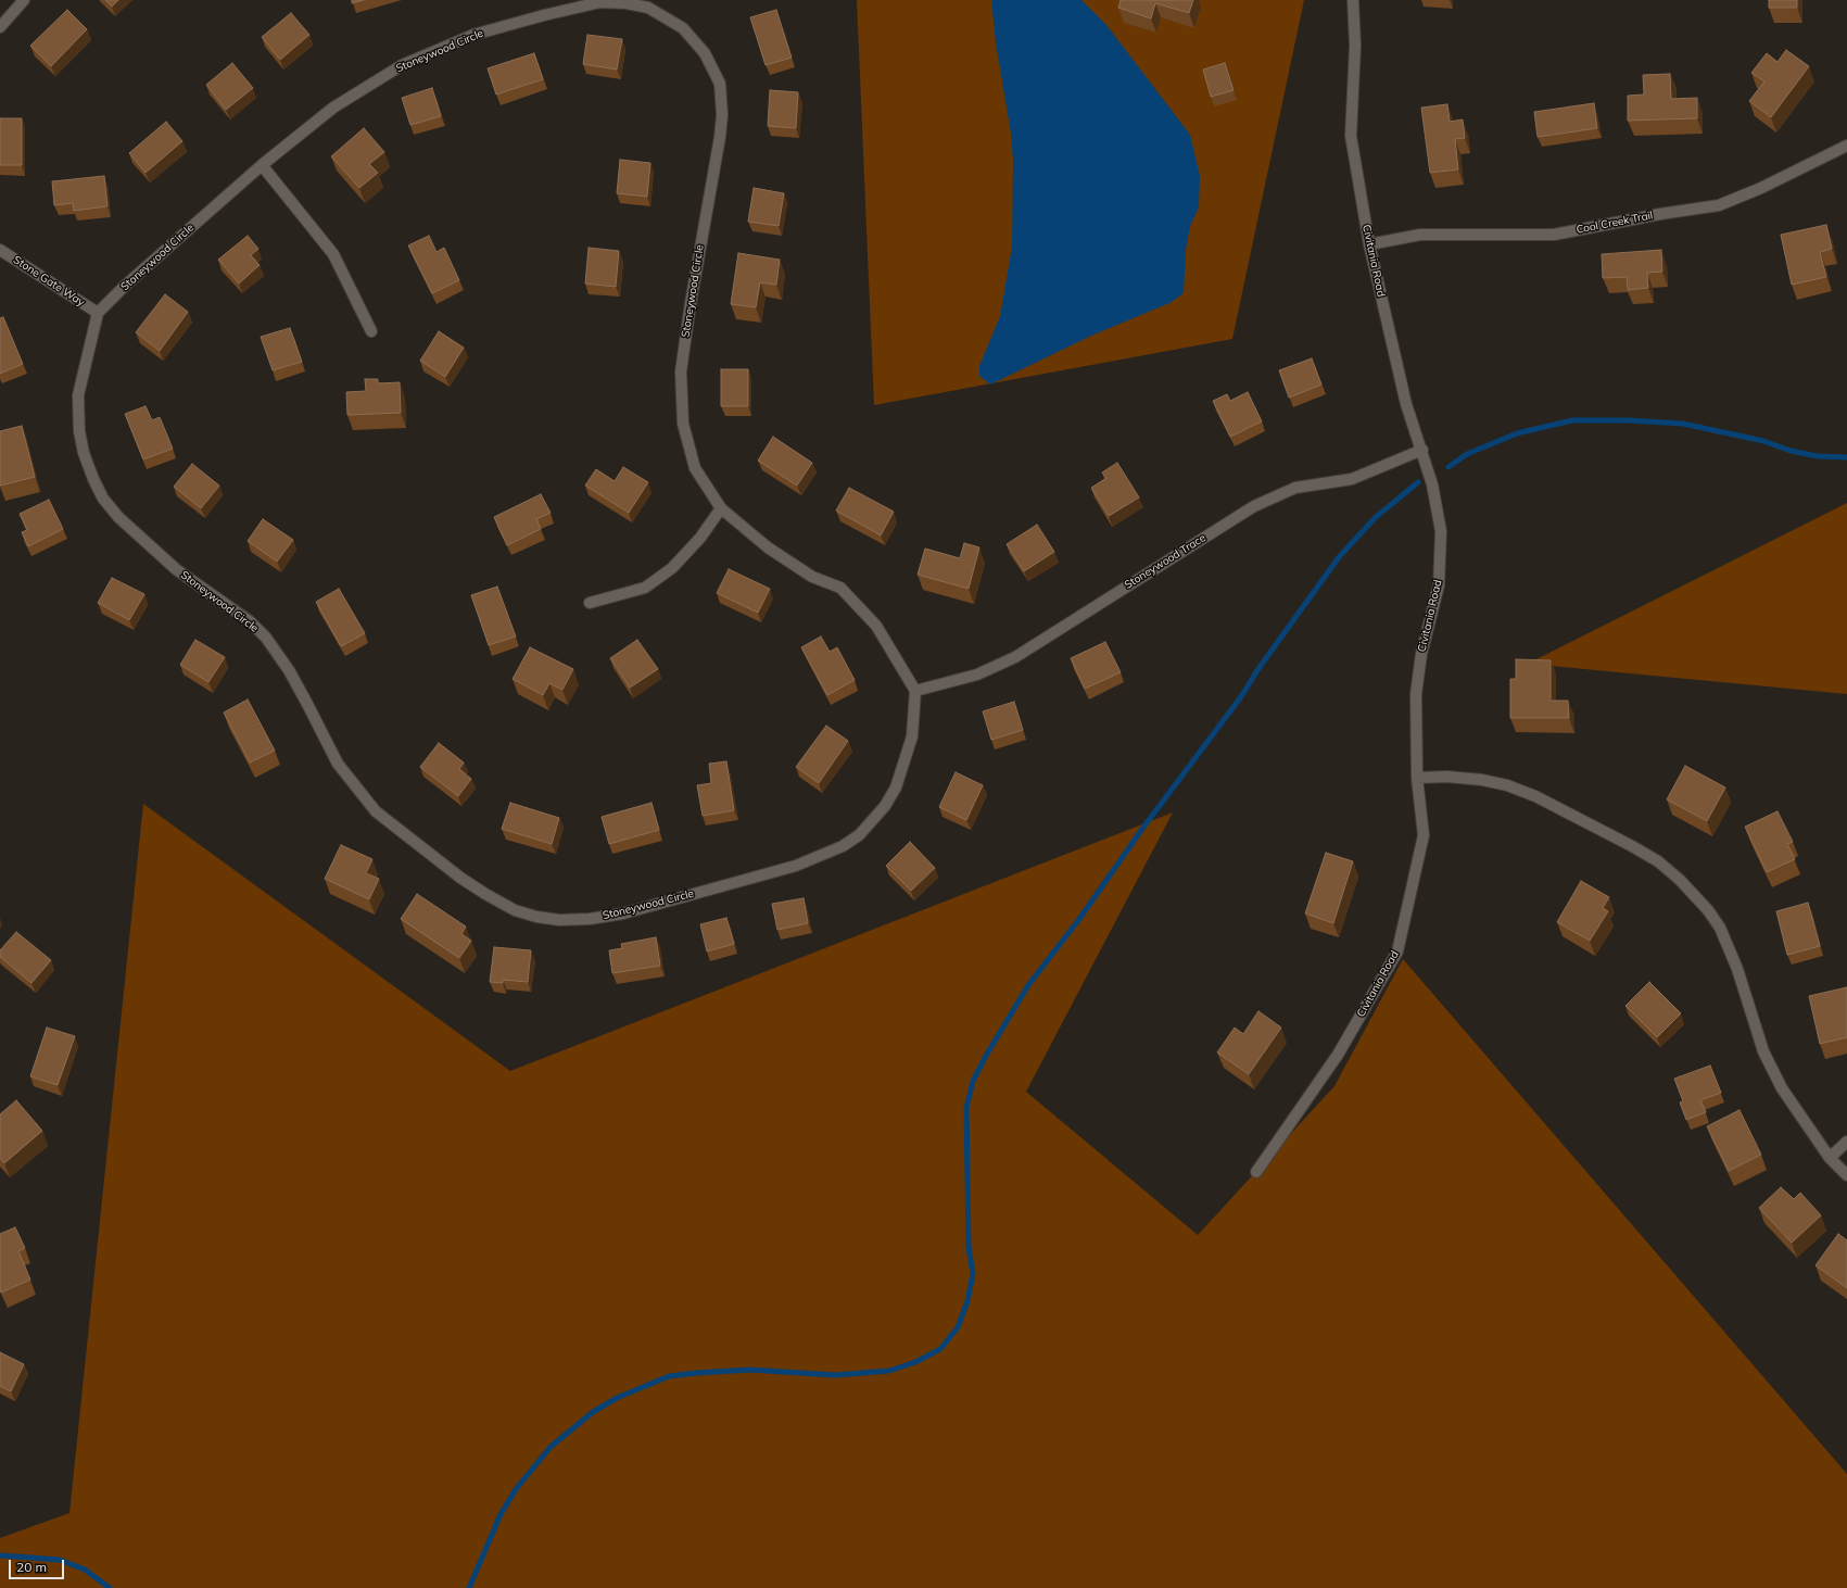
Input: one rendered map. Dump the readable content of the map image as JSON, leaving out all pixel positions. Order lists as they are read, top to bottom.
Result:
{
  "streets": {
    "street": [
      "Stoneywood Circle",
      "Cool Creek Trail",
      "Civitania Road",
      "Stone Gate Way",
      "Stoneywood Trace"
    ]
  },
  "crossings": [
    ["Stoneywood Circle", "Stone Gate Way"],
    ["Stoneywood Circle", "Stoneywood Trace"],
    ["Cool Creek Trail", "Civitania Road"],
    ["Civitania Road", "Stoneywood Trace"]
  ],
  "scale_bar": "20 m"
}
